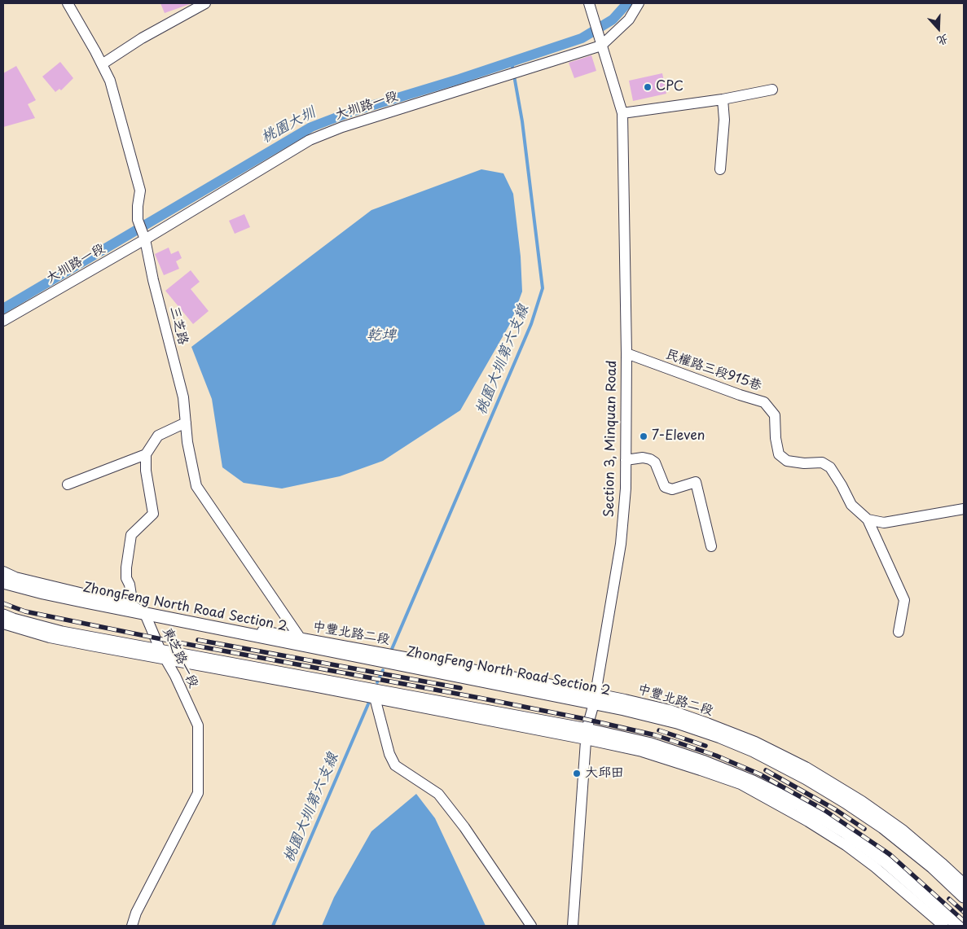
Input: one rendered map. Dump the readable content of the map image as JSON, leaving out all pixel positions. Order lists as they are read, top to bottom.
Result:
{
  "streets": {
    "main road": ["ZhongFeng North Road Section 2"],
    "street": [
      "大圳路一段",
      "三芝路",
      "民權路三段915巷",
      "Section 3, Minquan Road",
      "中豐北路二段",
      "東芝路一段"
    ]
  },
  "crossings": [
    ["大圳路一段", "三芝路"],
    ["大圳路一段", "Section 3, Minquan Road"],
    ["三芝路", "中豐北路二段"],
    ["民權路三段915巷", "Section 3, Minquan Road"],
    ["Section 3, Minquan Road", "ZhongFeng North Road Section 2"],
    ["Section 3, Minquan Road", "中豐北路二段"],
    ["ZhongFeng North Road Section 2", "中豐北路二段"],
    ["ZhongFeng North Road Section 2", "東芝路一段"]
  ],
  "water": ["桃園大圳", "乾埤", "桃園大圳第六支線"],
  "places": ["CPC", "7-Eleven", "大邱田"],
  "north": "bottom"
}
